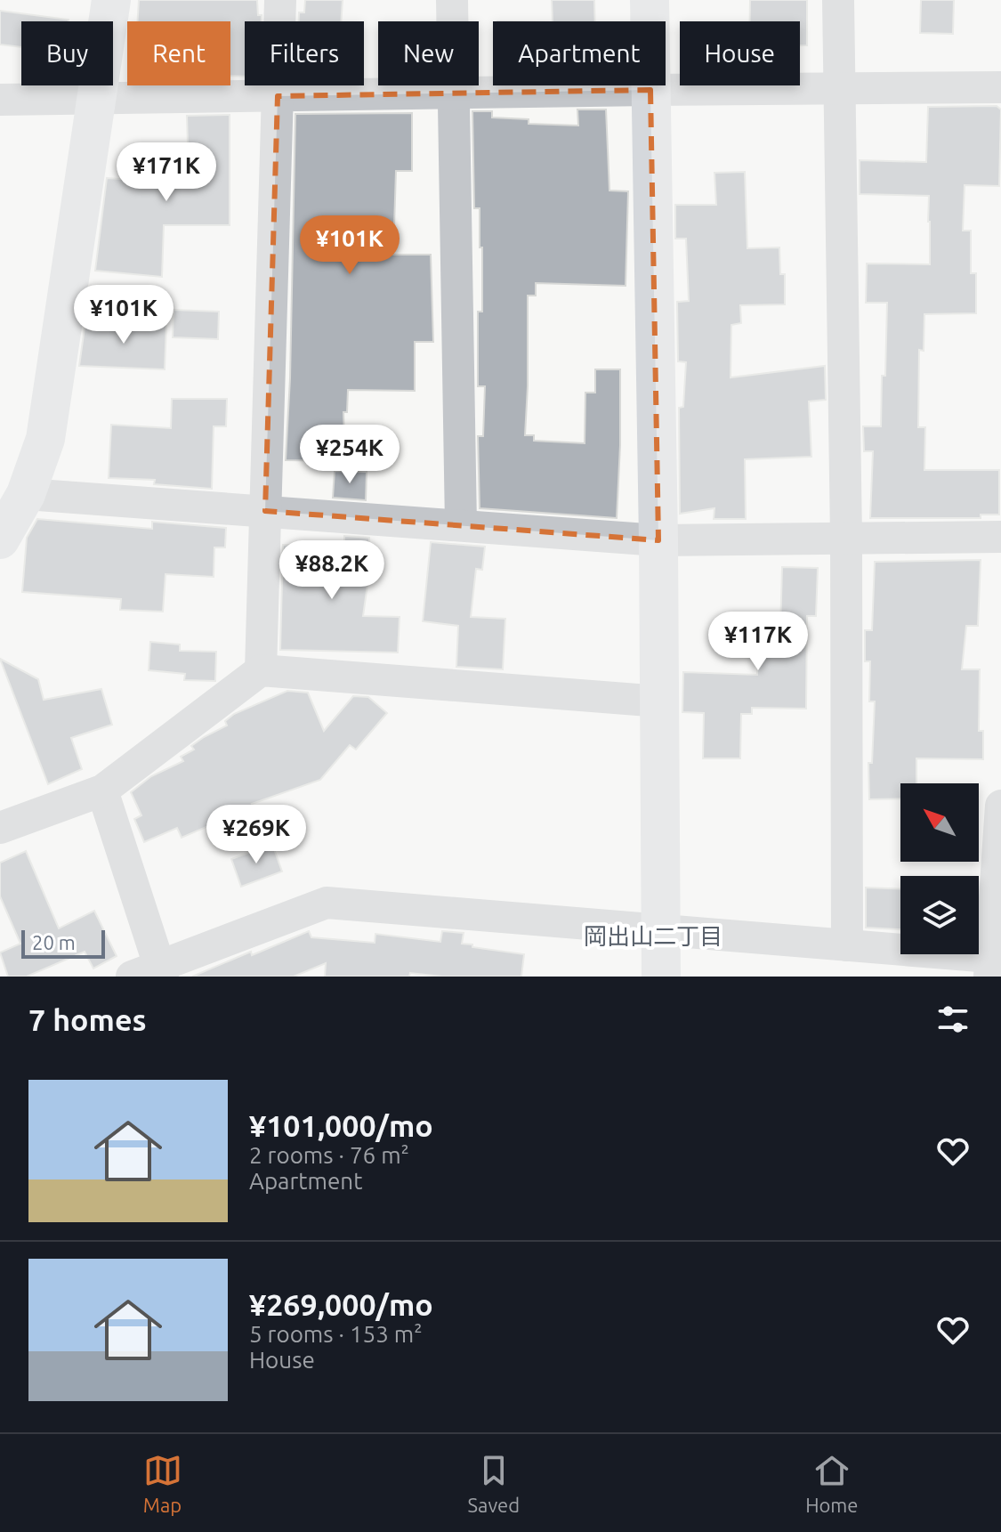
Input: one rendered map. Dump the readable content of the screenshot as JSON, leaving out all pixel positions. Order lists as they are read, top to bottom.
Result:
{
  "districts": ["岡出山二丁目"],
  "scale_bar": "20 m",
  "north": "top left",
  "page": {
    "chip": [
      "Buy",
      "Rent",
      "Filters",
      "New",
      "Apartment",
      "House"
    ],
    "price": [
      "¥171K",
      "¥101K",
      "¥101K",
      "¥254K",
      "¥88.2K",
      "¥117K",
      "¥269K"
    ],
    "scale": "20 m",
    "heading": "7 homes",
    "list": [
      {
        "name": "¥101,000/mo",
        "note": "2 rooms · 76 m² · Apartment"
      },
      {
        "name": "¥269,000/mo",
        "note": "5 rooms · 153 m² · House"
      }
    ],
    "tabs": ["Map", "Saved", "Home"]
  }
}
